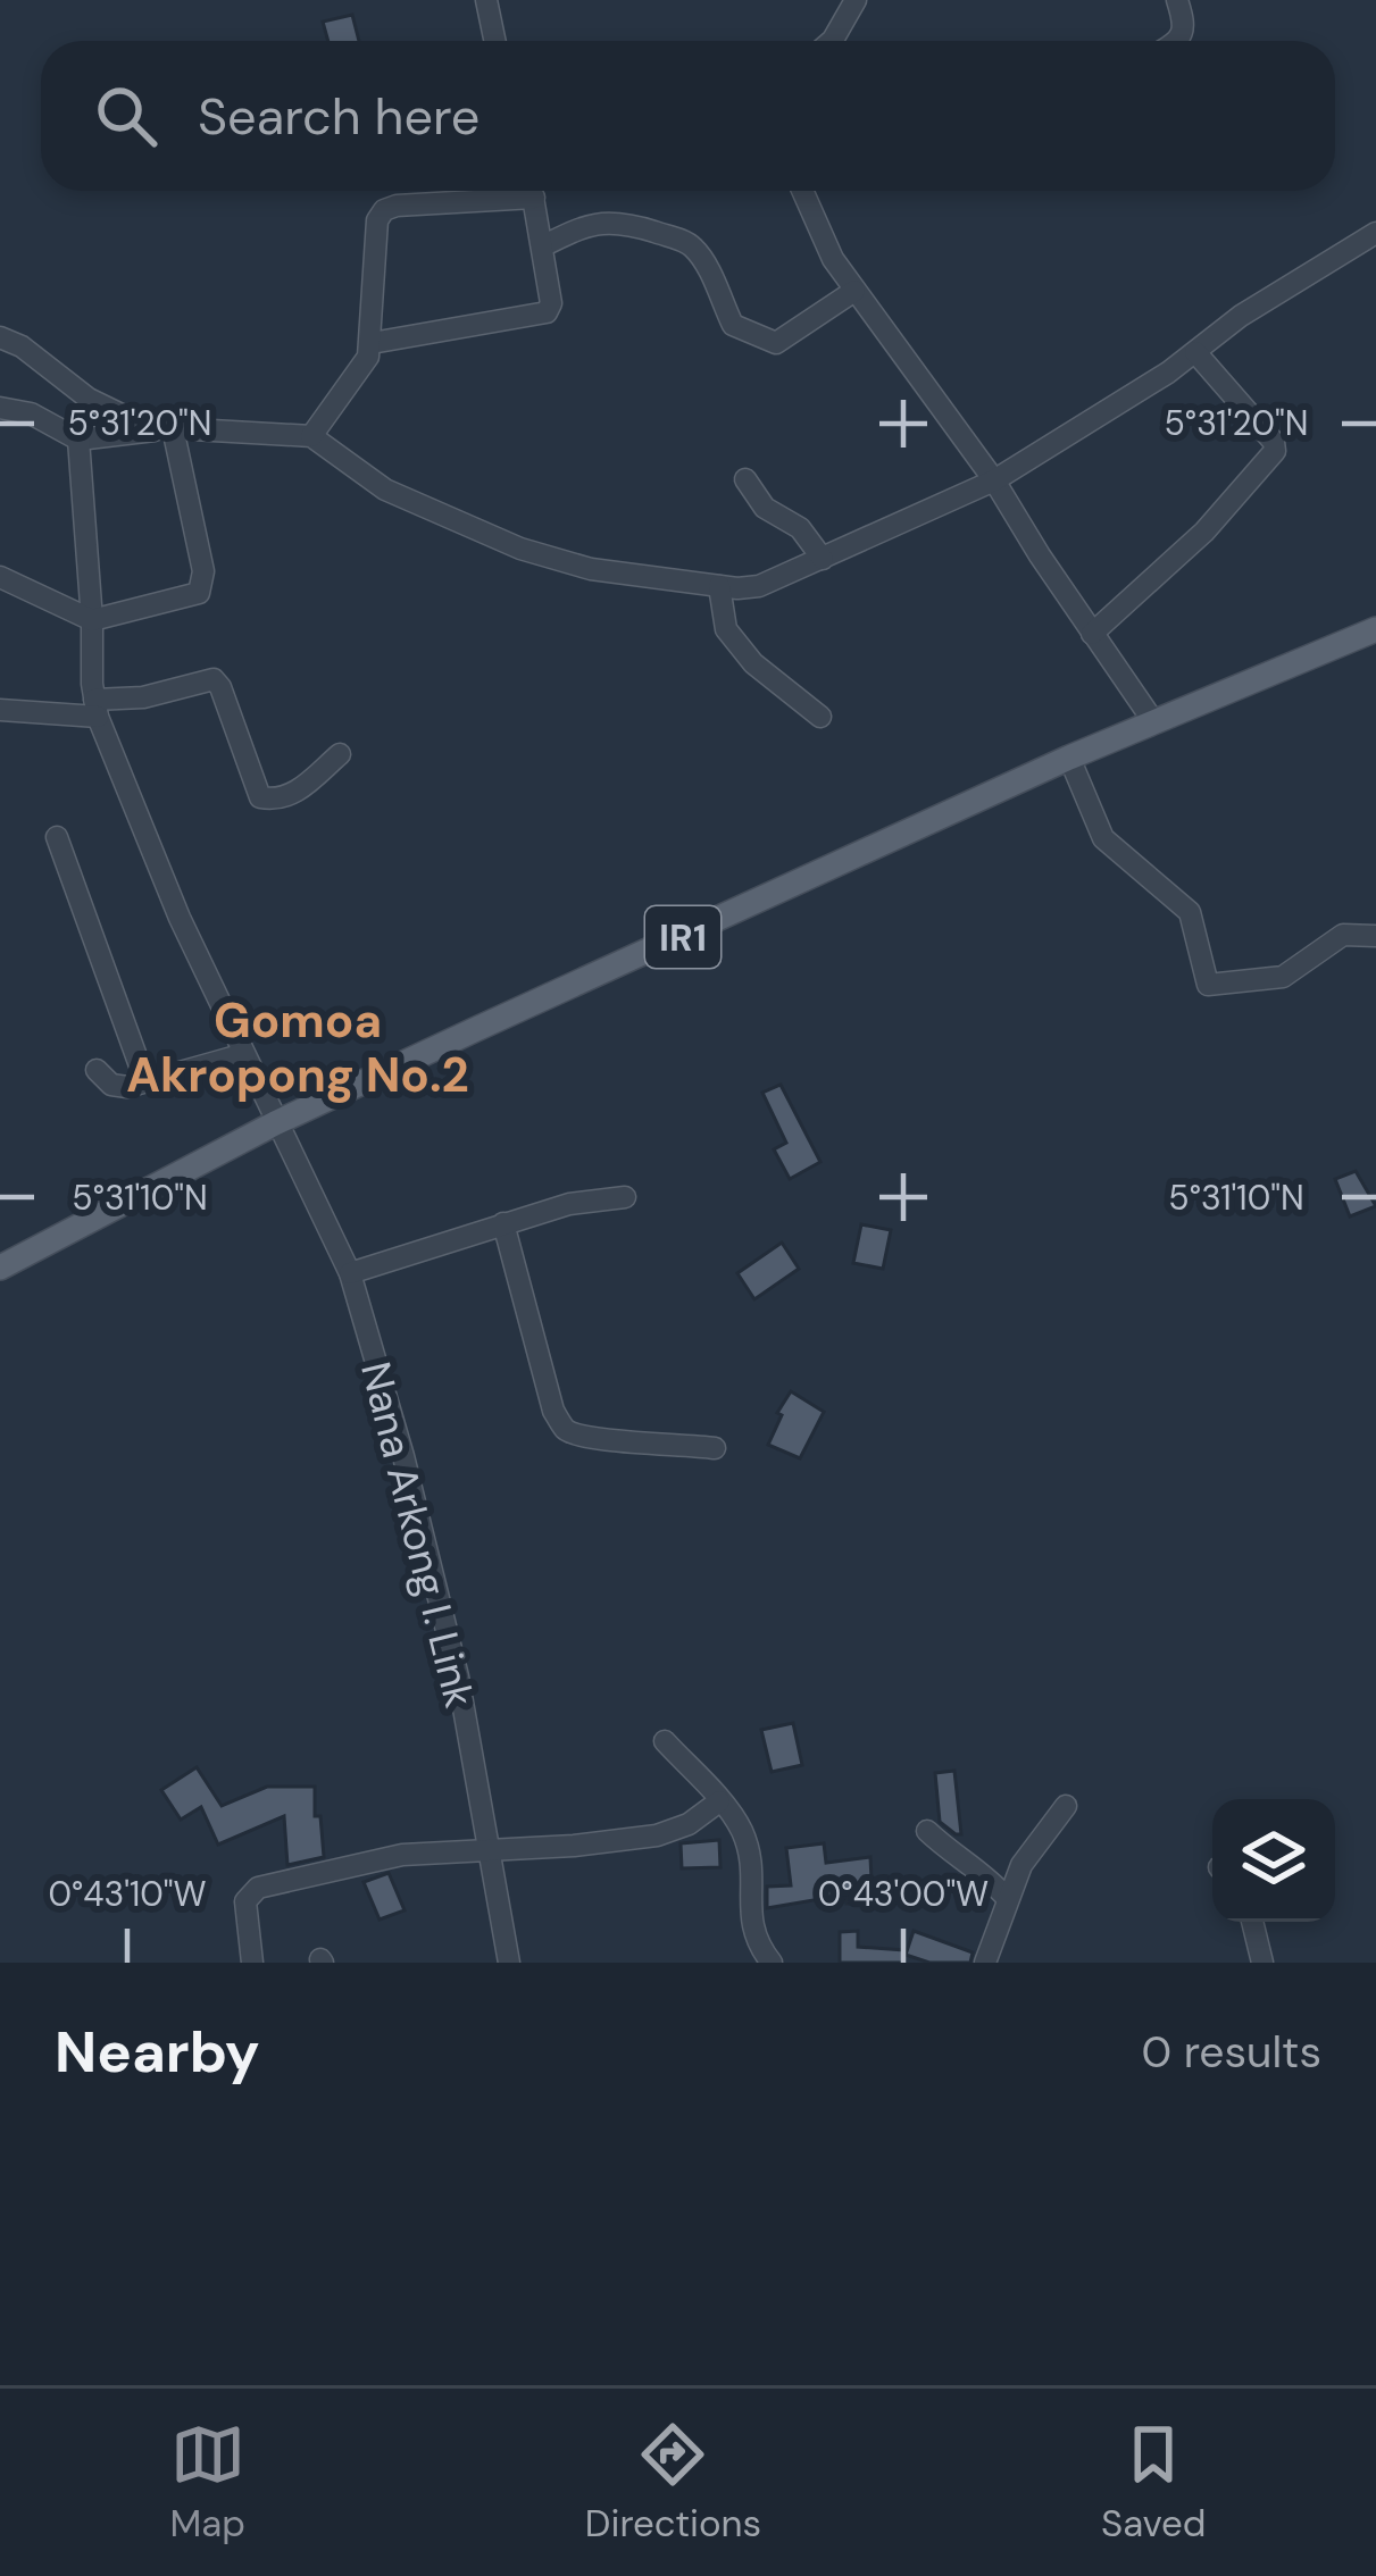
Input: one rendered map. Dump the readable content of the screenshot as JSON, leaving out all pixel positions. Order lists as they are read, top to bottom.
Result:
{
  "streets": {
    "main road": ["IR1"],
    "street": ["Nana Arkong I. Link"]
  },
  "crossings": [
    ["IR1", "Nana Arkong I. Link"]
  ],
  "districts": ["Gomoa Akropong No.2"],
  "page": {
    "search": "Search here",
    "heading": ["Nearby", "0 results"],
    "nav": ["Map", "Directions", "Saved"]
  },
  "coordinates": [
    "5°31'20\"N",
    "5°31'10\"N",
    "0°43'10\"W",
    "0°43'00\"W"
  ]
}
